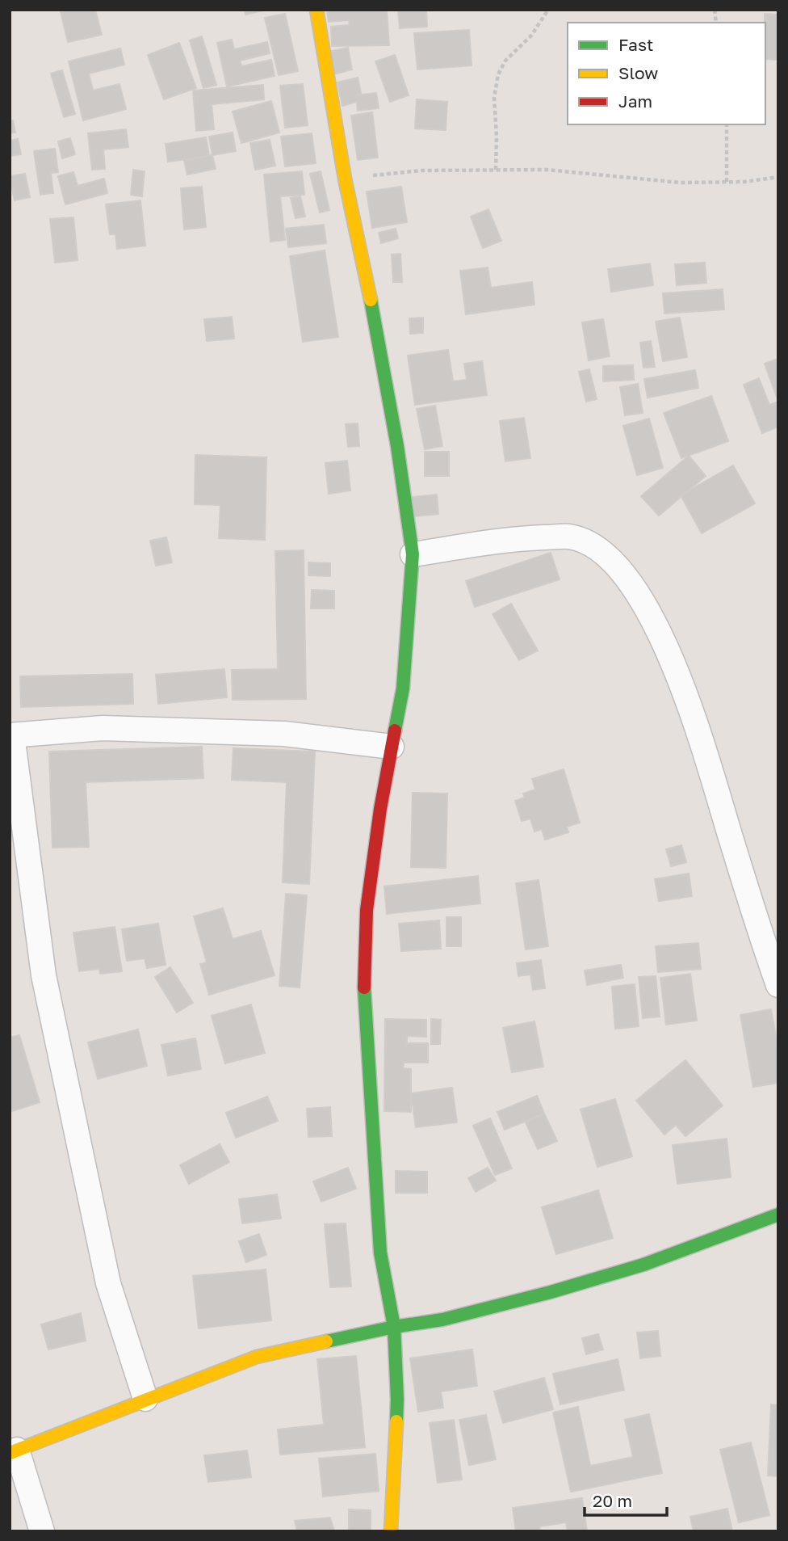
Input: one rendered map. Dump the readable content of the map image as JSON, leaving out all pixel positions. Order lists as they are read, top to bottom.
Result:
{
  "legend": ["Fast", "Slow", "Jam"],
  "scale_bar": "20 m"
}
